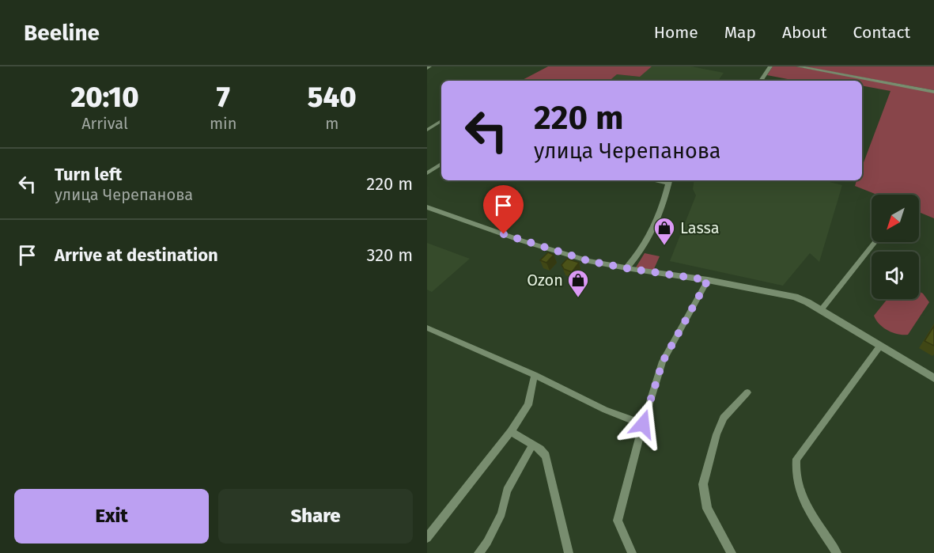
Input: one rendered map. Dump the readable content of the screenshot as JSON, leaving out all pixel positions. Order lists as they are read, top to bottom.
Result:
{
  "places": {
    "shop": ["Lassa", "Ozon"]
  },
  "north": "bottom left",
  "page": {
    "header": "Beeline",
    "nav": [
      "Home",
      "Map",
      "About",
      "Contact"
    ],
    "eta": [
      "20:10",
      "Arrival",
      "7",
      "min",
      "540",
      "m"
    ],
    "turn": ["220 m", "улица Черепанова"],
    "list": [
      {
        "name": "Turn left",
        "note": "улица Черепанова",
        "value": "220 m"
      },
      {
        "name": "Arrive at destination",
        "value": "320 m"
      }
    ],
    "buttons": ["Exit", "Share"]
  }
}
